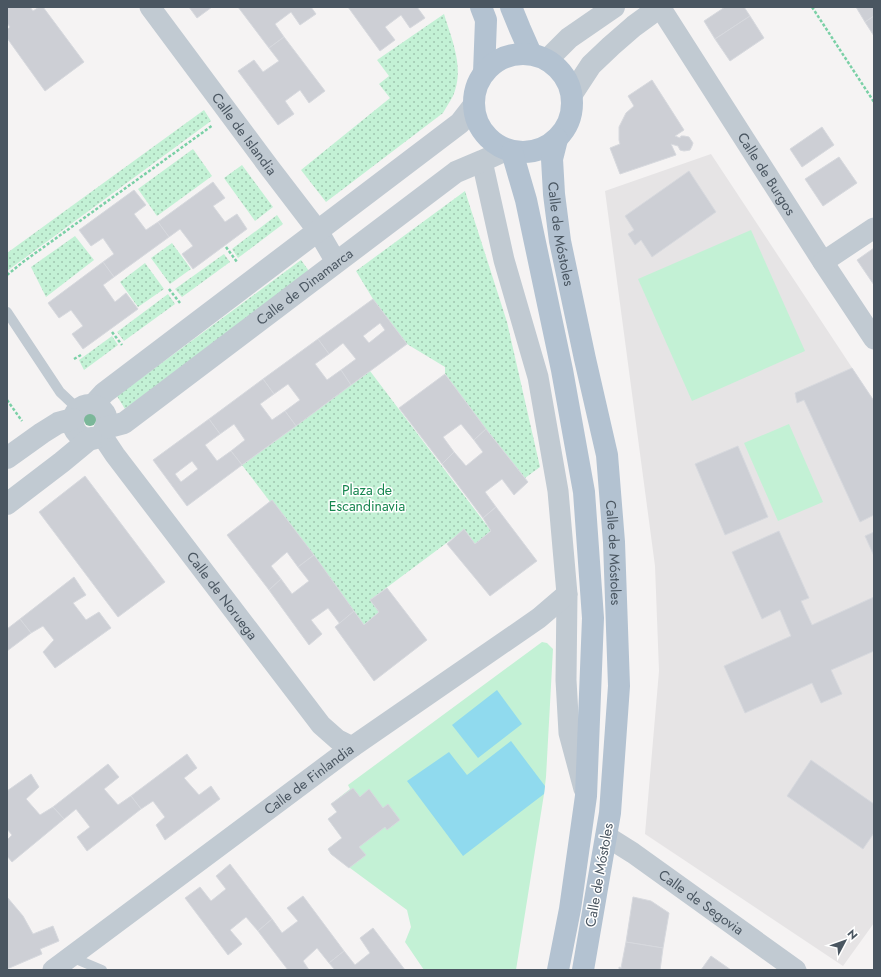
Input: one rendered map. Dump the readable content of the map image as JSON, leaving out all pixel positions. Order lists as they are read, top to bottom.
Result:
{
  "streets": {
    "main road": ["Calle de Móstoles"],
    "street": [
      "Calle de Islandia",
      "Calle de Burgos",
      "Calle de Dinamarca",
      "Calle de Noruega",
      "Calle de Finlandia",
      "Calle de Segovia"
    ]
  },
  "crossings": [
    ["Calle de Islandia", "Calle de Dinamarca"],
    ["Calle de Móstoles", "Calle de Dinamarca"],
    ["Calle de Móstoles", "Calle de Finlandia"],
    ["Calle de Móstoles", "Calle de Segovia"],
    ["Calle de Dinamarca", "Calle de Noruega"],
    ["Calle de Noruega", "Calle de Finlandia"]
  ],
  "parks": ["Plaza de Escandinavia"],
  "north": "top right"
}
